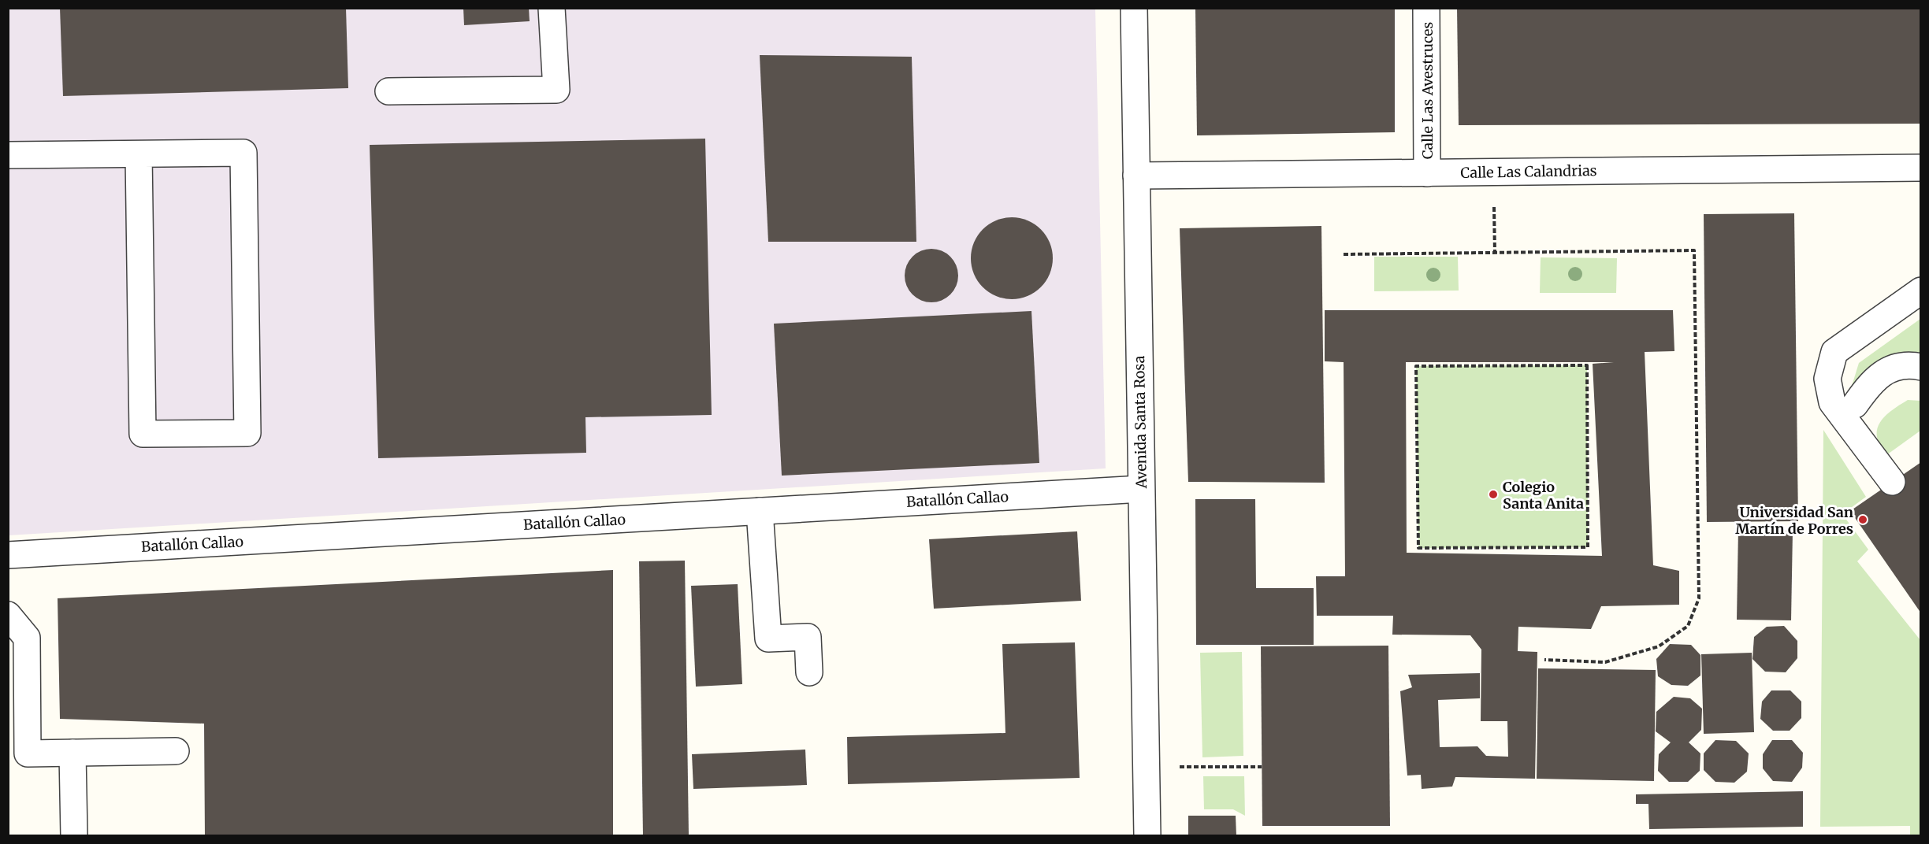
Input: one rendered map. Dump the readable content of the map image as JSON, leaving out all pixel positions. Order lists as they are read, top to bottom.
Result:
{
  "streets": {
    "street": [
      "Calle Las Avestruces",
      "Calle Las Calandrias",
      "Avenida Santa Rosa",
      "Batallón Callao"
    ]
  },
  "crossings": [
    ["Calle Las Avestruces", "Calle Las Calandrias"],
    ["Calle Las Calandrias", "Avenida Santa Rosa"],
    ["Avenida Santa Rosa", "Batallón Callao"]
  ],
  "places": ["Colegio Santa Anita", "Universidad San Martín de Porres"]
}
